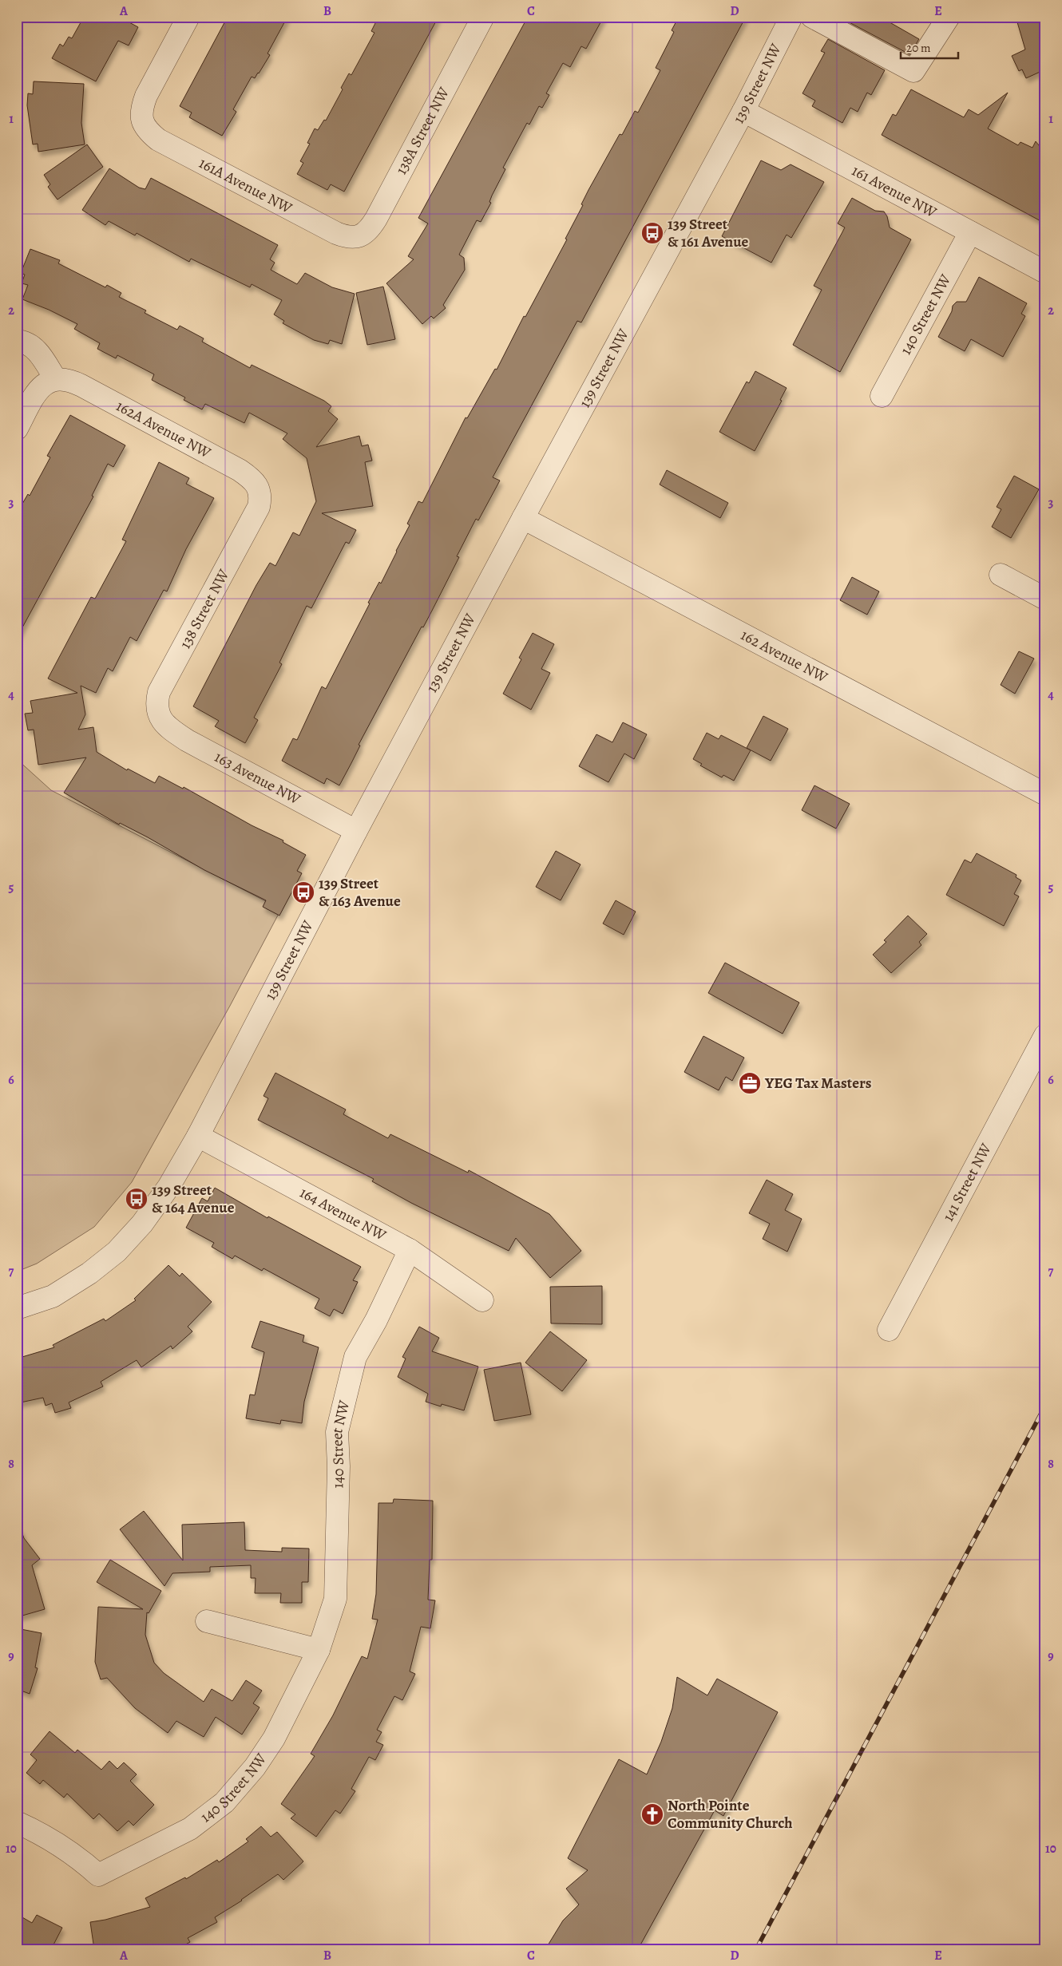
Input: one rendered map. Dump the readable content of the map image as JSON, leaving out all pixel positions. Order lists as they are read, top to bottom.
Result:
{
  "streets": {
    "street": [
      "139 Street NW",
      "138A Street NW",
      "161A Avenue NW",
      "161 Avenue NW",
      "140 Street NW",
      "162A Avenue NW",
      "138 Street NW",
      "162 Avenue NW",
      "163 Avenue NW",
      "141 Street NW",
      "164 Avenue NW"
    ]
  },
  "crossings": [
    ["139 Street NW", "161 Avenue NW"],
    ["139 Street NW", "162 Avenue NW"],
    ["139 Street NW", "163 Avenue NW"],
    ["139 Street NW", "164 Avenue NW"],
    ["138A Street NW", "161A Avenue NW"],
    ["161 Avenue NW", "140 Street NW"],
    ["140 Street NW", "164 Avenue NW"],
    ["162A Avenue NW", "138 Street NW"],
    ["138 Street NW", "163 Avenue NW"]
  ],
  "places": {
    "bus stop": ["139 Street & 161 Avenue", "139 Street & 163 Avenue", "139 Street & 164 Avenue"],
    "office": ["YEG Tax Masters"],
    "church": ["North Pointe Community Church"]
  },
  "scale_bar": "20 m",
  "grid": {
    "columns": [
      "A",
      "B",
      "C",
      "D",
      "E"
    ],
    "rows": [
      "1",
      "2",
      "3",
      "4",
      "5",
      "6",
      "7",
      "8",
      "9",
      "10"
    ]
  }
}
